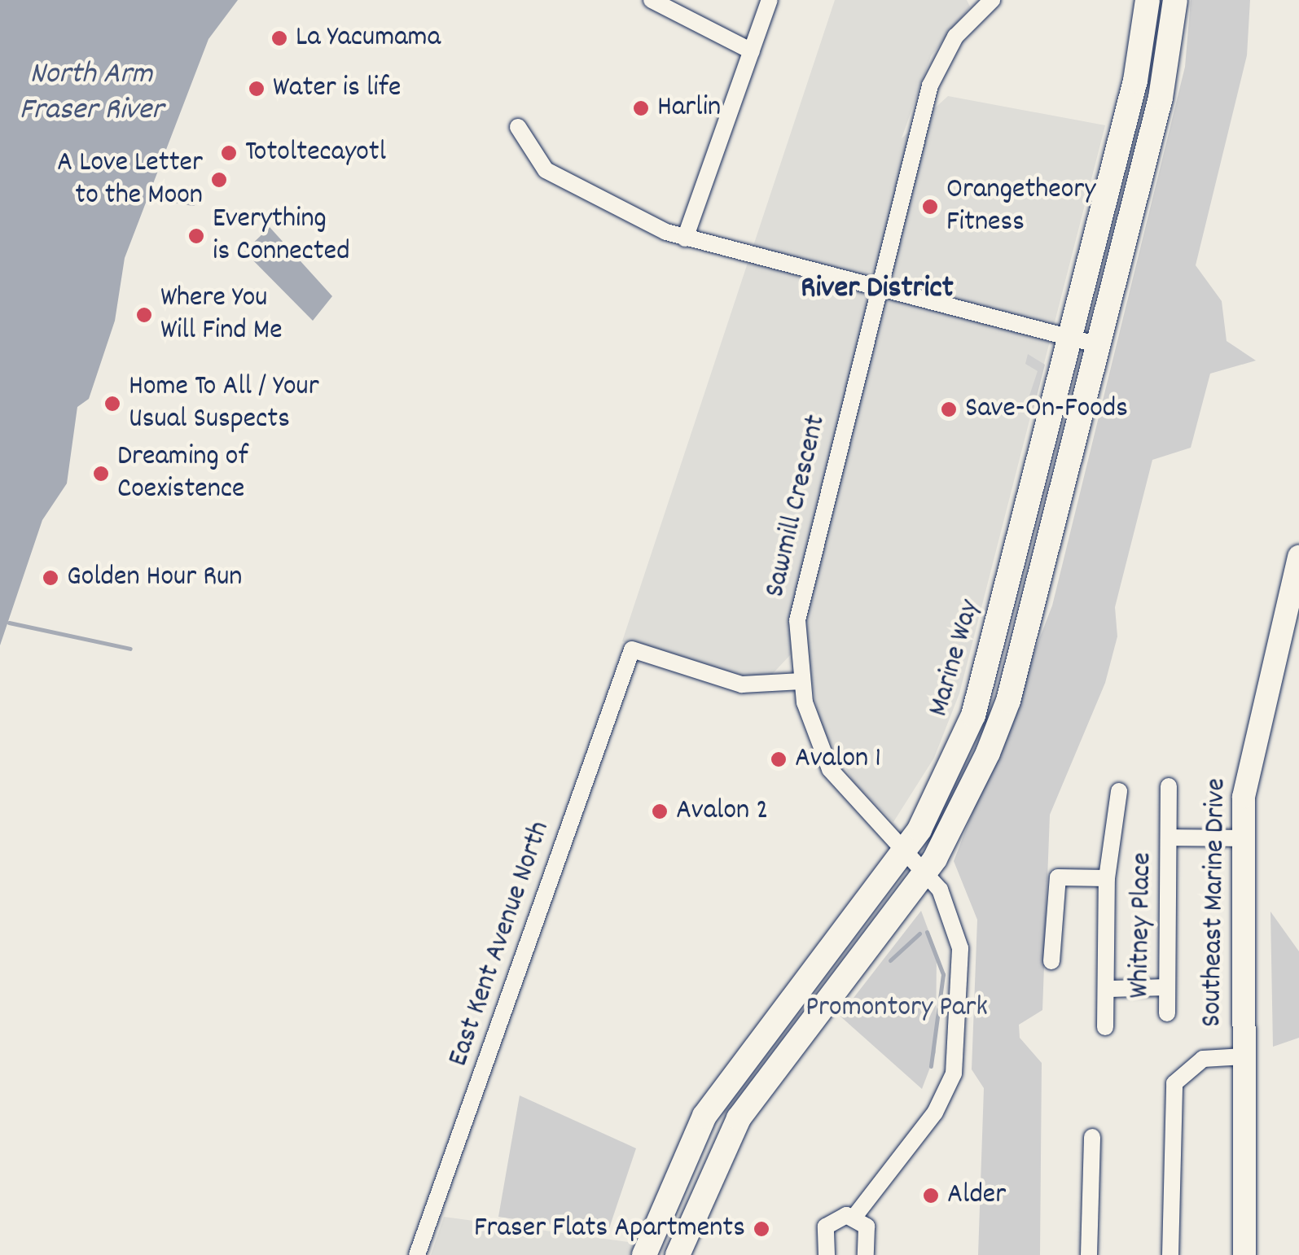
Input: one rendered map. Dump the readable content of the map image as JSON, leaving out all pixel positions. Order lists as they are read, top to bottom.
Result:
{
  "streets": {
    "main road": ["Marine Way"],
    "street": [
      "Sawmill Crescent",
      "Southeast Marine Drive",
      "Whitney Place",
      "East Kent Avenue North"
    ]
  },
  "crossings": [
    ["Sawmill Crescent", "Marine Way"],
    ["Sawmill Crescent", "East Kent Avenue North"],
    ["Southeast Marine Drive", "Whitney Place"]
  ],
  "districts": ["River District"],
  "water": ["North Arm Fraser River"],
  "parks": ["Promontory Park"],
  "places": [
    "La Yacumama",
    "Water is life",
    "Harlin",
    "Totoltecayotl",
    "A Love Letter to the Moon",
    "Orangetheory Fitness",
    "Everything is Connected",
    "Where You Will Find Me",
    "Home To All / Your Usual Suspects",
    "Save-On-Foods",
    "Dreaming of Coexistence",
    "Golden Hour Run",
    "Avalon 1",
    "Avalon 2",
    "Alder",
    "Fraser Flats Apartments"
  ]
}
